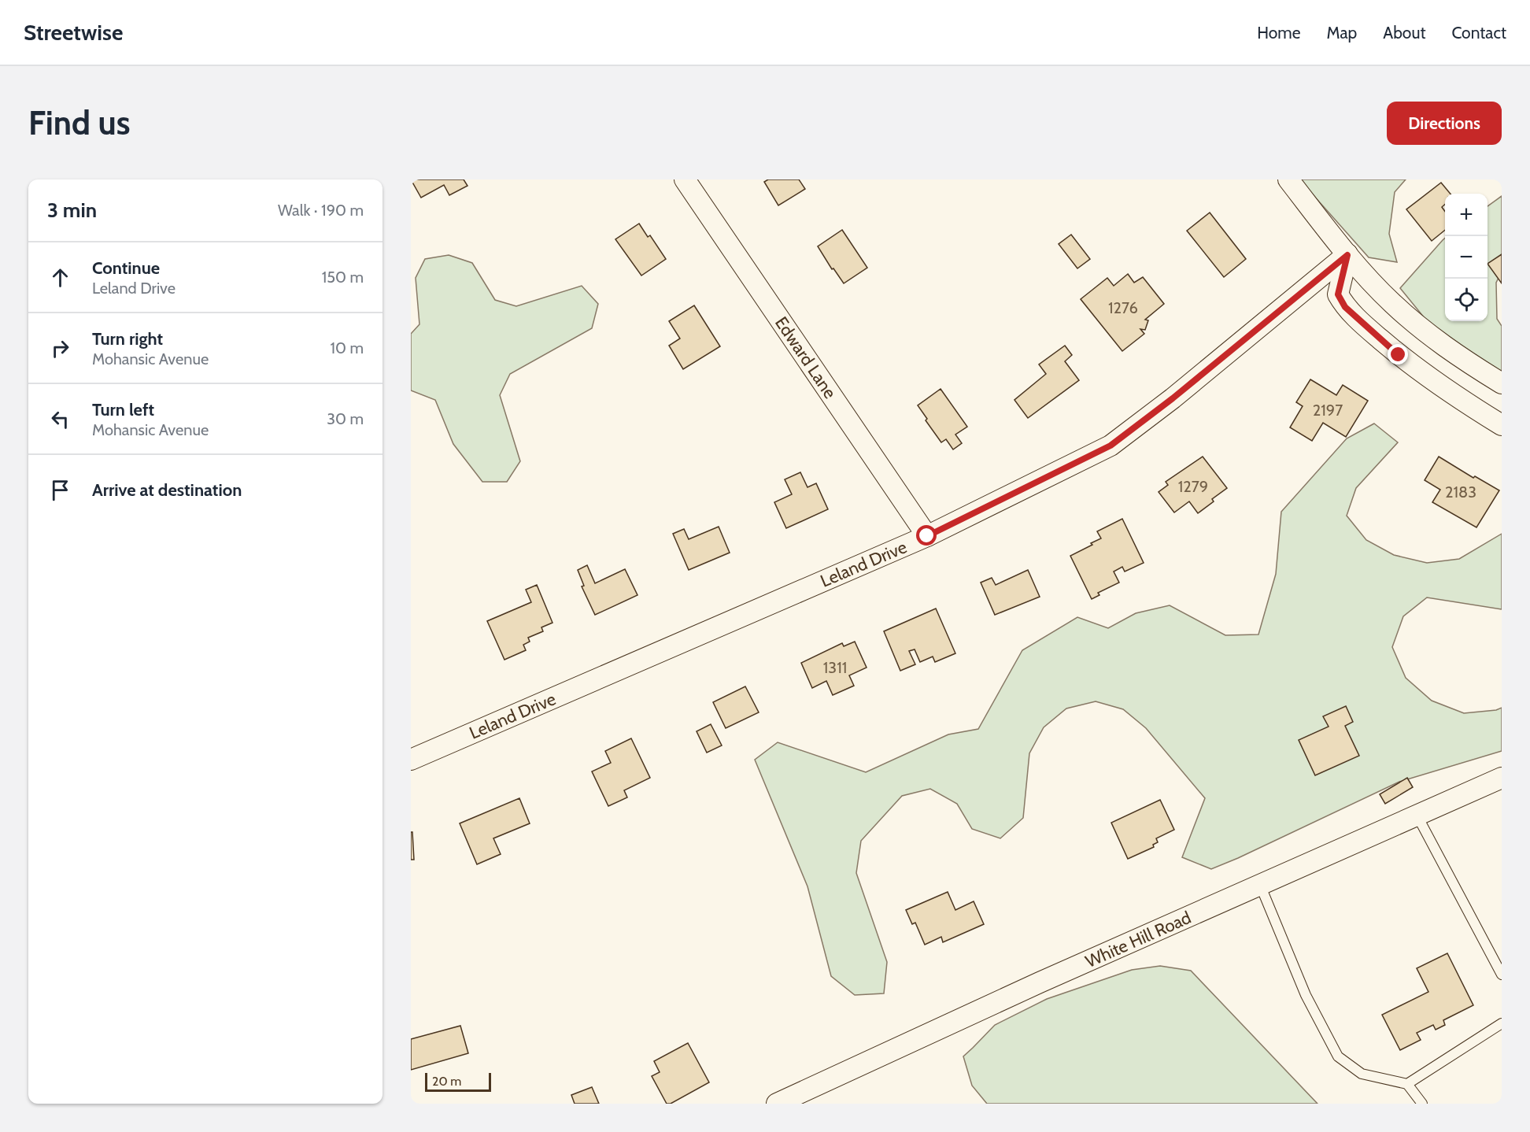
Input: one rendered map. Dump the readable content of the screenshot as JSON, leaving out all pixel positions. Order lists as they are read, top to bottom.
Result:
{
  "streets": {
    "street": ["Edward Lane", "Leland Drive", "White Hill Road"]
  },
  "crossings": [
    ["Edward Lane", "Leland Drive"]
  ],
  "house_numbers": [
    "1276",
    "2197",
    "1279",
    "2183",
    "1311"
  ],
  "scale_bar": "20 m",
  "page": {
    "header": "Streetwise",
    "nav": [
      "Home",
      "Map",
      "About",
      "Contact"
    ],
    "buttons": "Directions",
    "title": "Find us",
    "heading": ["3 min", "Walk · 190 m"],
    "map_buttons": ["+", "−"],
    "list": [
      ["Continue", "Leland Drive", "150 m"],
      ["Turn right", "Mohansic Avenue", "10 m"],
      ["Turn left", "Mohansic Avenue", "30 m"],
      "Arrive at destination"
    ],
    "scale": "20 m"
  }
}
